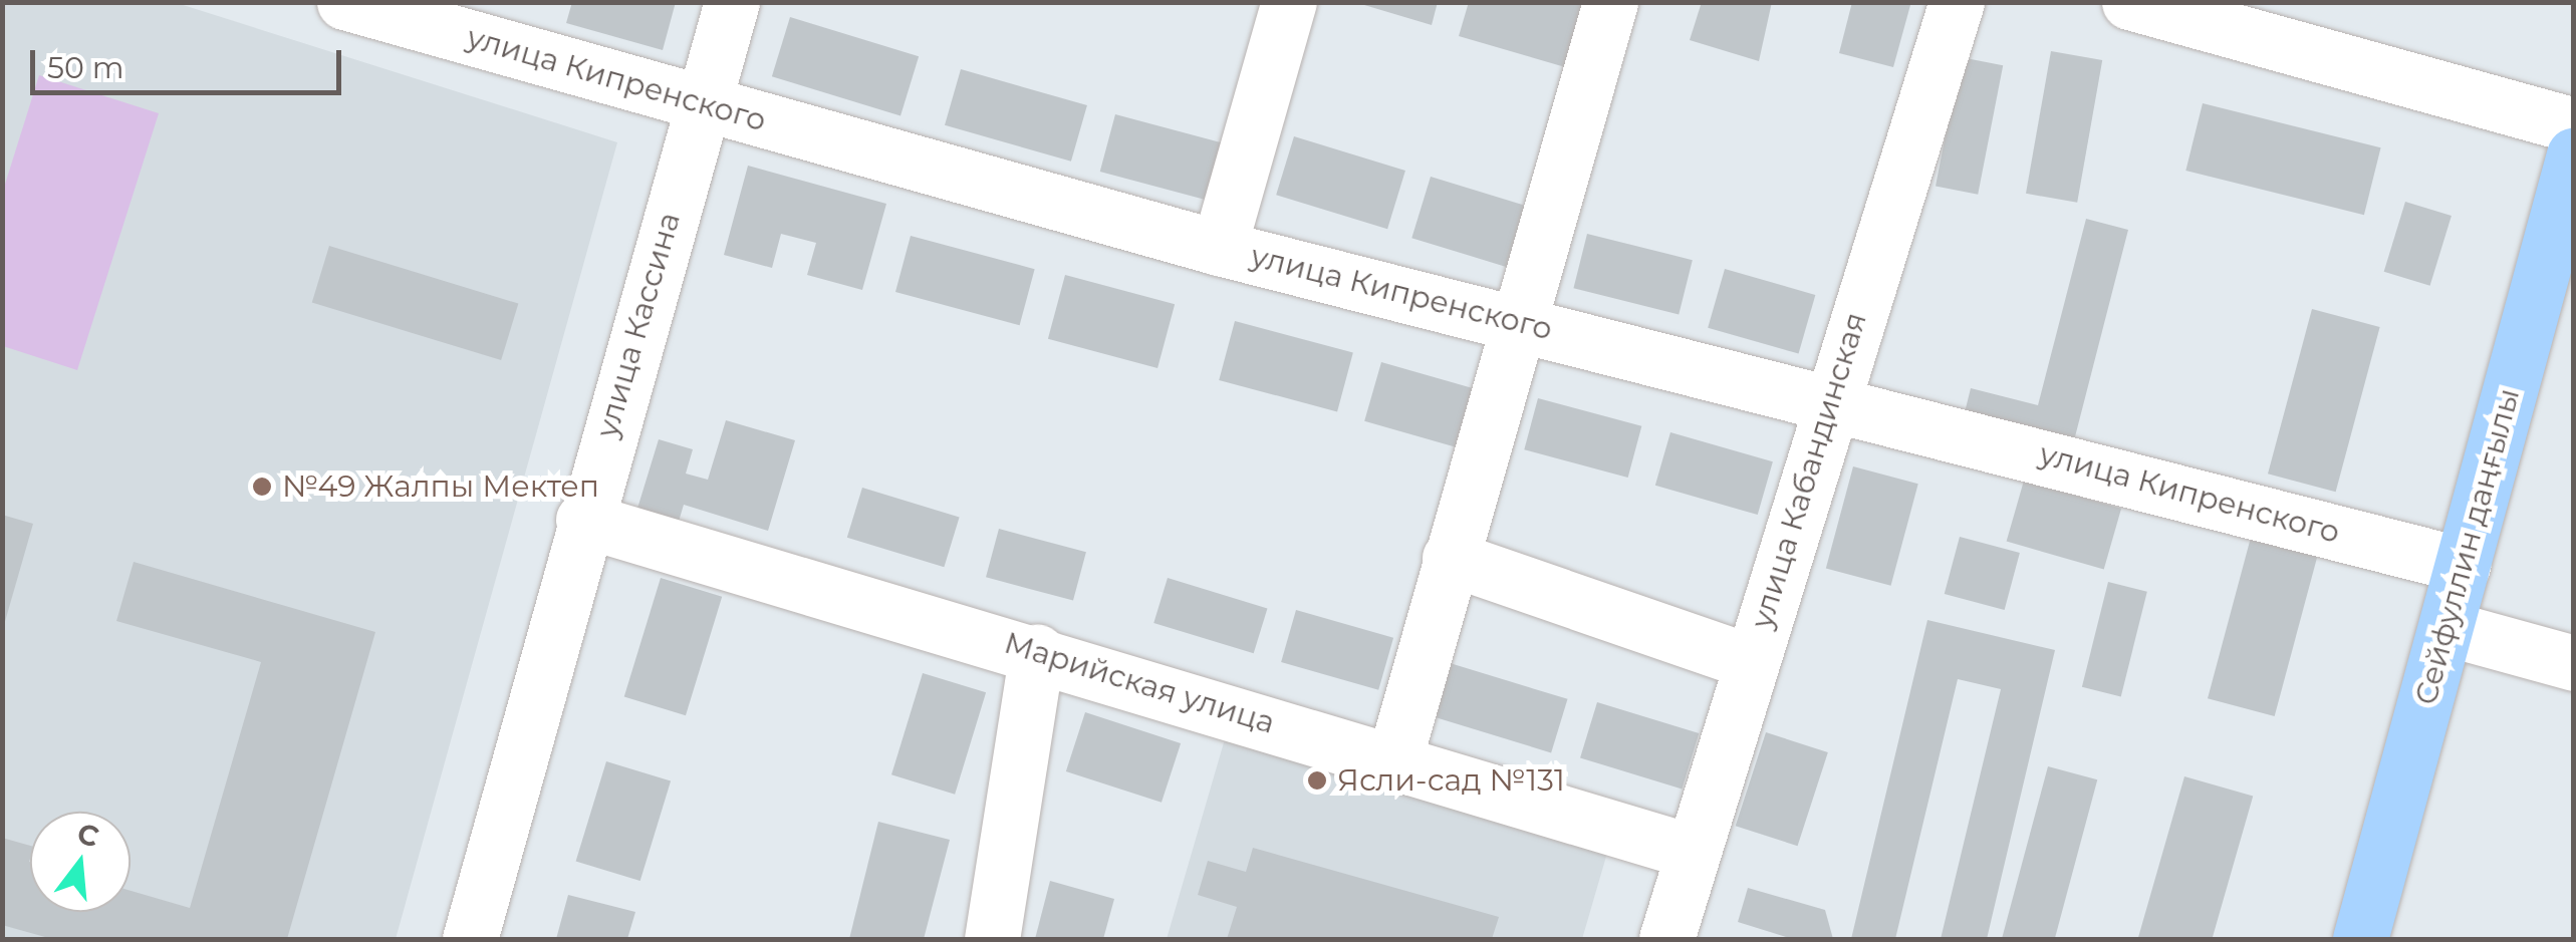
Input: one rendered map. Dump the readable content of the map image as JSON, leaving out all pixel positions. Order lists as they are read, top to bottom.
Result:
{
  "streets": {
    "main road": ["Сейфуллин даңғылы"],
    "street": [
      "улица Кипренского",
      "улица Кассина",
      "улица Кабандинская",
      "Марийская улица"
    ]
  },
  "crossings": [
    ["улица Кипренского", "улица Кассина"],
    ["улица Кипренского", "улица Кабандинская"],
    ["улица Кипренского", "Сейфуллин даңғылы"],
    ["улица Кассина", "Марийская улица"],
    ["улица Кабандинская", "Марийская улица"]
  ],
  "places": ["№49 Жалпы Мектеп", "Ясли-сад №131"],
  "scale_bar": "50 m",
  "north": "top"
}
